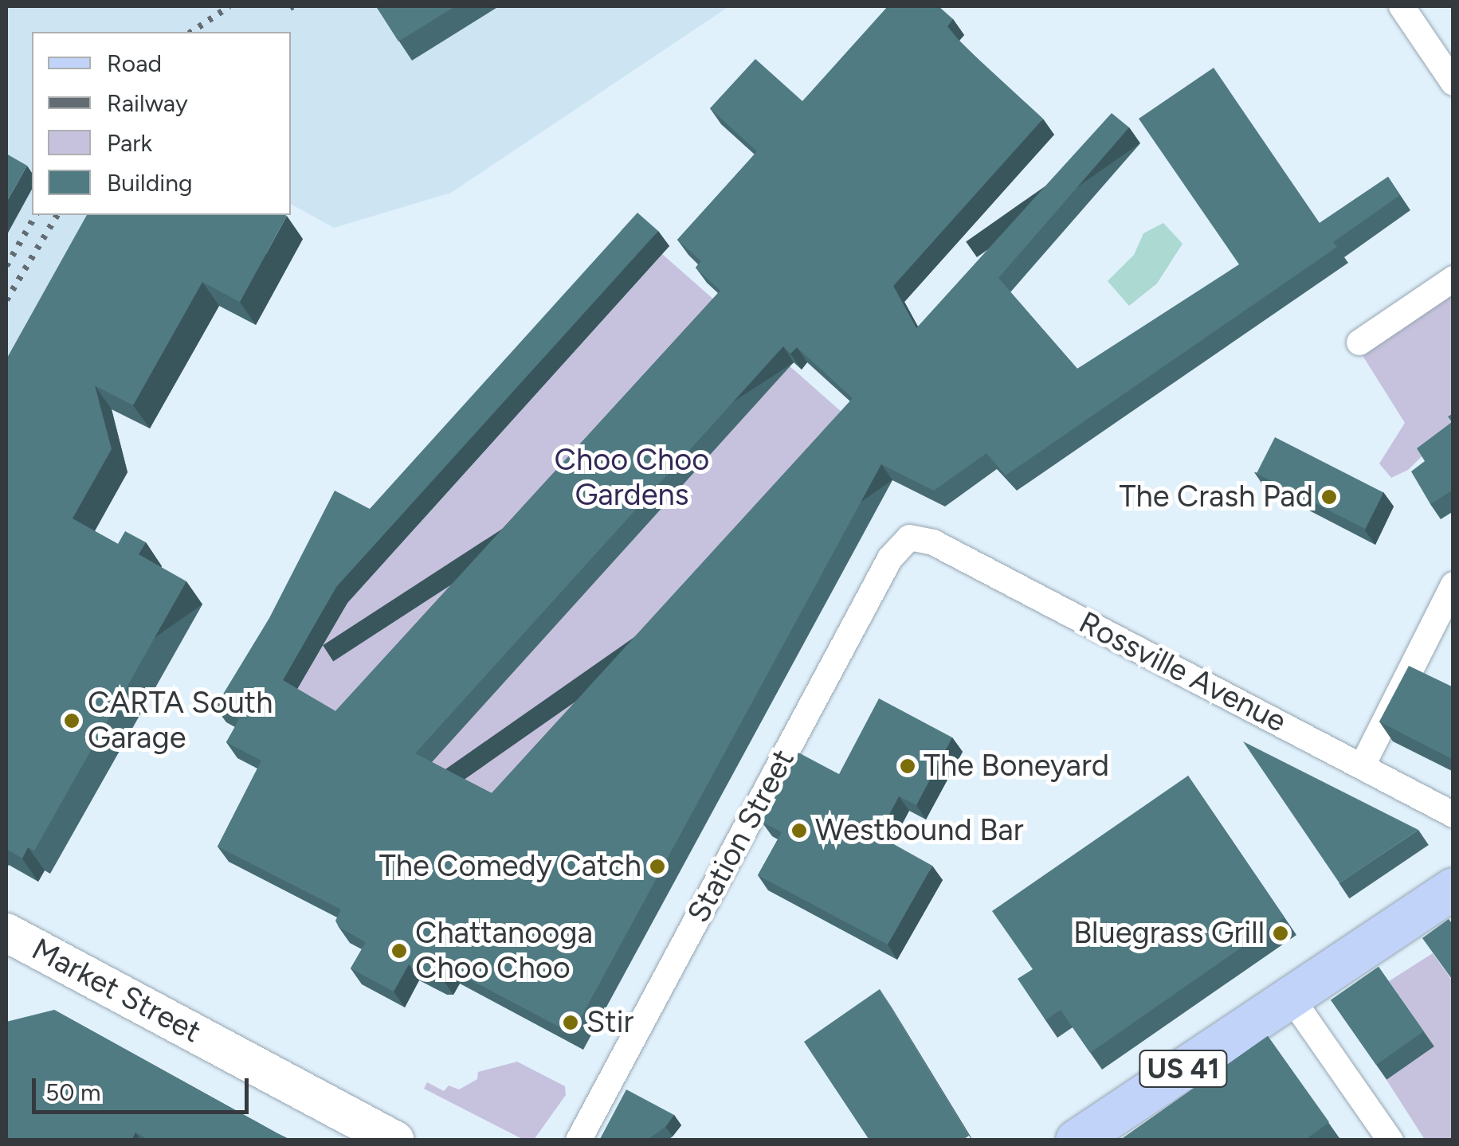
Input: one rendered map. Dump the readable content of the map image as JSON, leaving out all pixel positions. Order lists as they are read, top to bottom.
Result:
{
  "streets": {
    "main road": ["Market Street", "US 41"],
    "street": ["Rossville Avenue", "Station Street"]
  },
  "crossings": [
    ["Rossville Avenue", "Station Street"]
  ],
  "parks": ["Choo Choo Gardens"],
  "places": [
    "The Crash Pad",
    "CARTA South Garage",
    "The Boneyard",
    "Westbound Bar",
    "The Comedy Catch",
    "Bluegrass Grill",
    "Chattanooga Choo Choo",
    "Stir"
  ],
  "legend": [
    "Road",
    "Railway",
    "Park",
    "Building"
  ],
  "scale_bar": "50 m"
}
